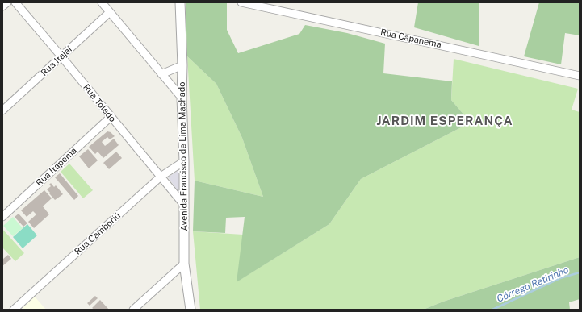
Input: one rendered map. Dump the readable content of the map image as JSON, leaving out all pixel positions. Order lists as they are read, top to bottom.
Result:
{
  "streets": {
    "street": [
      "Rua Capanema",
      "Rua Itajaí",
      "Rua Toledo",
      "Avenida Francisco de Lima Machado",
      "Rua Itapema",
      "Rua Camboriú"
    ]
  },
  "crossings": [
    ["Rua Itajaí", "Rua Toledo"],
    ["Rua Toledo", "Avenida Francisco de Lima Machado"],
    ["Rua Toledo", "Rua Itapema"],
    ["Rua Toledo", "Rua Camboriú"],
    ["Avenida Francisco de Lima Machado", "Rua Camboriú"]
  ],
  "districts": ["JARDIM ESPERANÇA"],
  "water": ["Córrego Retirinho"]
}
